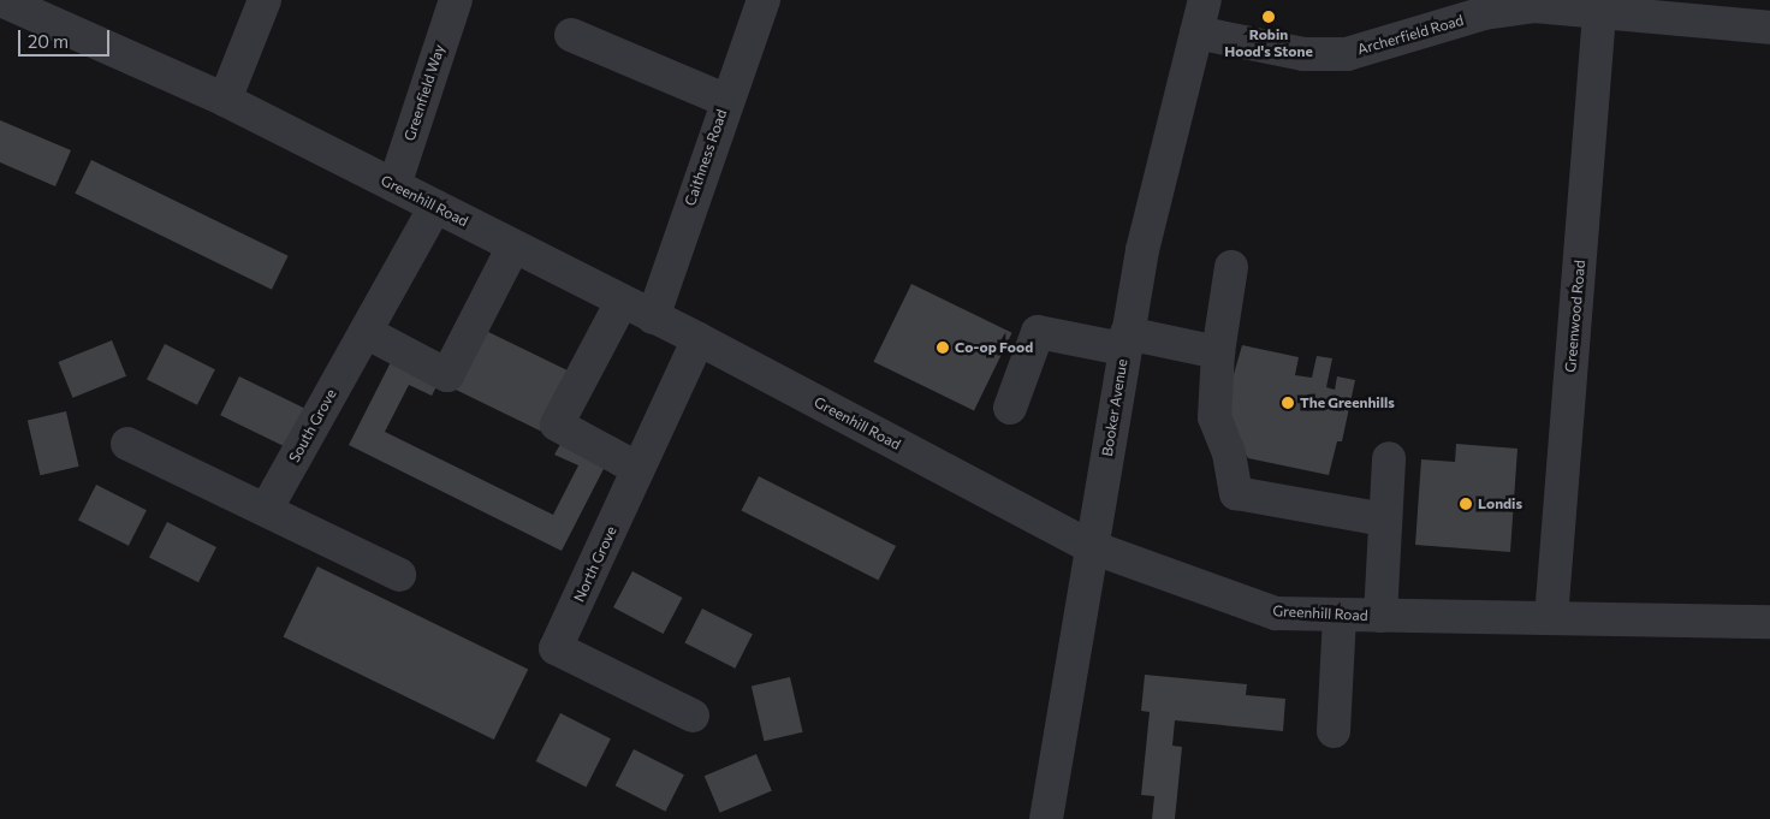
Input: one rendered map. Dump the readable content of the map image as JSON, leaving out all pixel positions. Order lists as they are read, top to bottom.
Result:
{
  "streets": {
    "street": [
      "Archerfield Road",
      "Greenfield Way",
      "Caithness Road",
      "Greenhill Road",
      "Greenwood Road",
      "Booker Avenue",
      "South Grove",
      "North Grove"
    ]
  },
  "crossings": [
    ["Archerfield Road", "Greenwood Road"],
    ["Archerfield Road", "Booker Avenue"],
    ["Greenfield Way", "Greenhill Road"],
    ["Caithness Road", "Greenhill Road"],
    ["Greenhill Road", "Greenwood Road"],
    ["Greenhill Road", "Booker Avenue"],
    ["Greenhill Road", "South Grove"],
    ["Greenhill Road", "North Grove"]
  ],
  "places": [
    "Robin Hood's Stone",
    "Co-op Food",
    "The Greenhills",
    "Londis"
  ],
  "scale_bar": "20 m"
}
